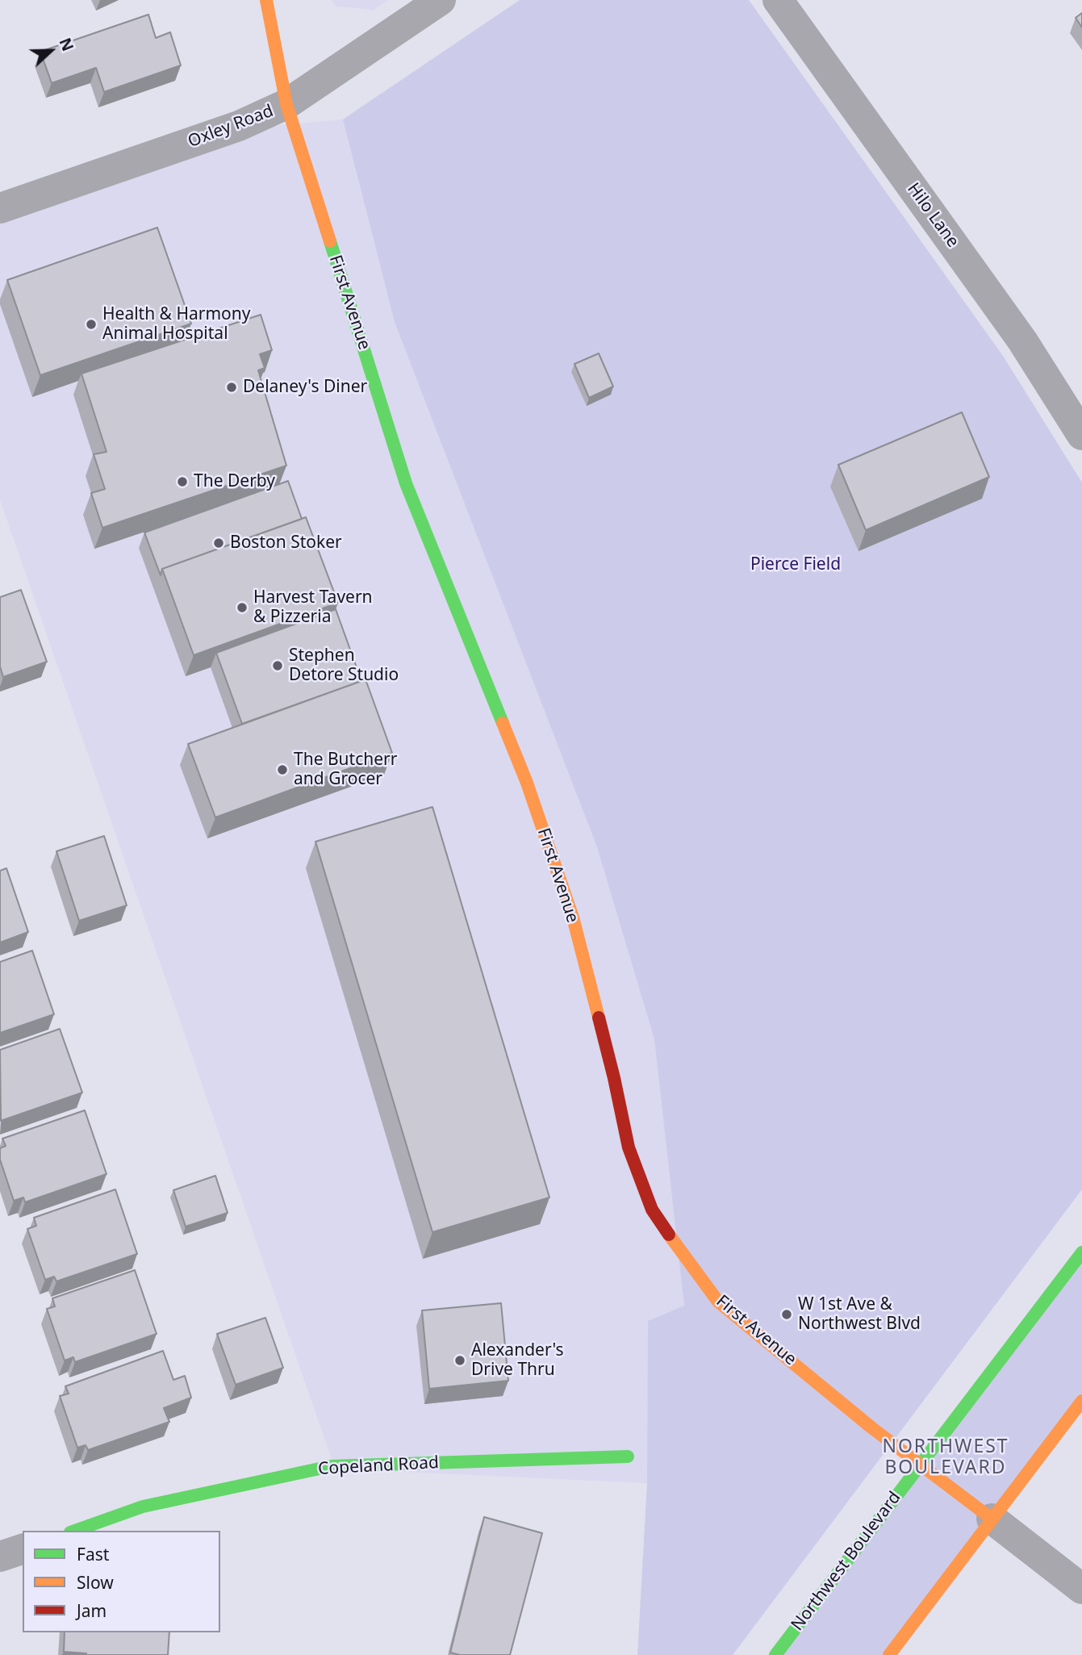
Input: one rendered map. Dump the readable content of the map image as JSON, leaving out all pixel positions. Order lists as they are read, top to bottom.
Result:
{
  "streets": {
    "street": [
      "Oxley Road",
      "Hilo Lane",
      "First Avenue",
      "Copeland Road",
      "Northwest Boulevard"
    ]
  },
  "crossings": [
    ["Oxley Road", "First Avenue"],
    ["First Avenue", "Northwest Boulevard"]
  ],
  "districts": ["NORTHWEST BOULEVARD"],
  "parks": ["Pierce Field"],
  "places": [
    "Health & Harmony Animal Hospital",
    "Delaney's Diner",
    "The Derby",
    "Boston Stoker",
    "Harvest Tavern & Pizzeria",
    "Stephen Detore Studio",
    "The Butcherr and Grocer",
    "W 1st Ave & Northwest Blvd",
    "Alexander's Drive Thru"
  ],
  "legend": ["Fast", "Slow", "Jam"],
  "north": "right"
}
